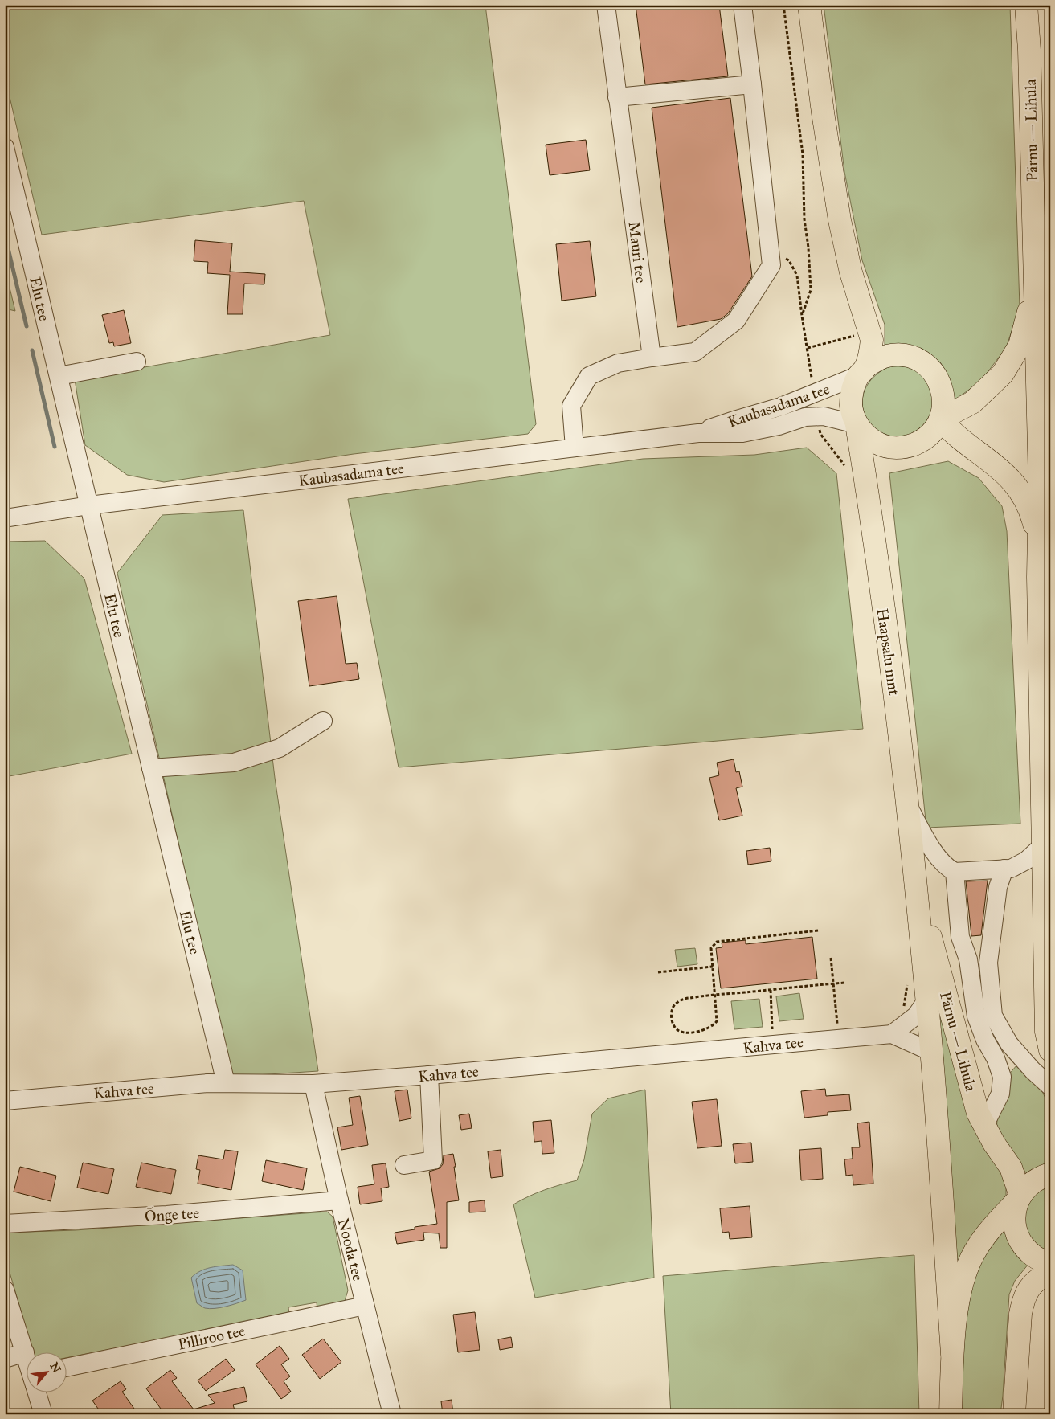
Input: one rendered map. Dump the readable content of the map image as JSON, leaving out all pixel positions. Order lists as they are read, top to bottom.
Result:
{
  "streets": {
    "main road": ["Pärnu — Lihula", "Haapsalu mnt"],
    "street": [
      "Mauri tee",
      "Elu tee",
      "Kaubasadama tee",
      "Kahva tee",
      "Õnge tee",
      "Nooda tee",
      "Pilliroo tee"
    ]
  },
  "crossings": [
    ["Pärnu — Lihula", "Haapsalu mnt"],
    ["Elu tee", "Kaubasadama tee"],
    ["Elu tee", "Kahva tee"],
    ["Kaubasadama tee", "Haapsalu mnt"],
    ["Kahva tee", "Nooda tee"],
    ["Õnge tee", "Nooda tee"],
    ["Nooda tee", "Pilliroo tee"]
  ],
  "north": "top right"
}
